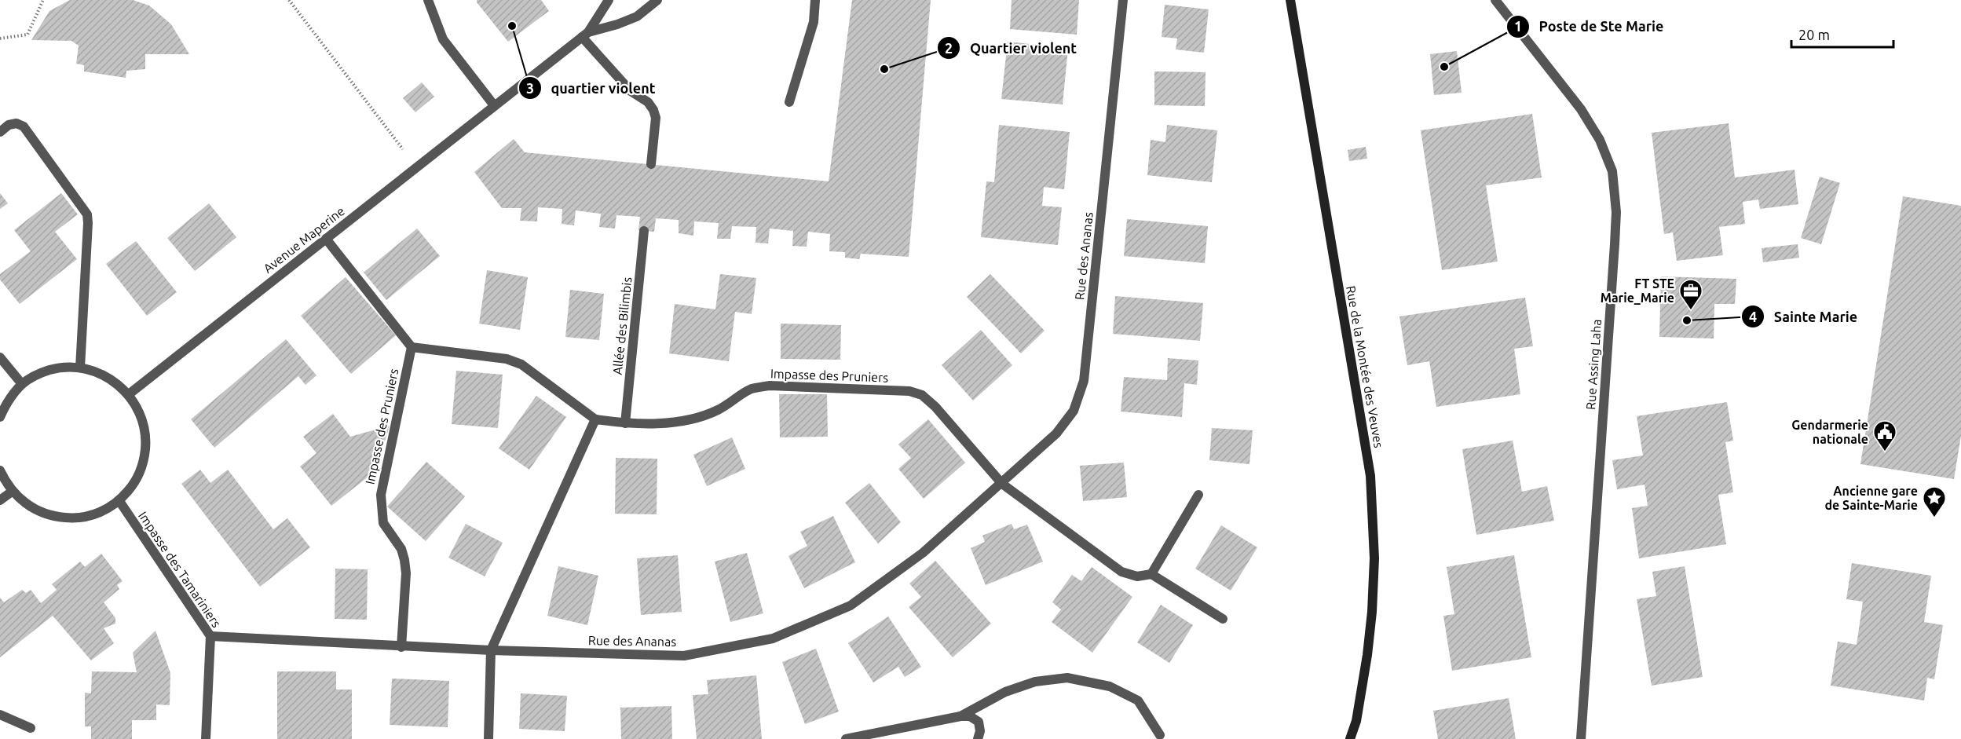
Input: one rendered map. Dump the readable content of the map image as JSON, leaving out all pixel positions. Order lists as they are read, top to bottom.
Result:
{
  "streets": {
    "main road": ["Rue de la Montée des Veuves"],
    "street": [
      "Avenue Maperine",
      "Rue des Ananas",
      "Allée des Bilimbis",
      "Rue Assing Laha",
      "Impasse des Pruniers",
      "Impasse des Tamariniers"
    ]
  },
  "crossings": [
    ["Rue des Ananas", "Impasse des Pruniers"],
    ["Rue des Ananas", "Impasse des Tamariniers"],
    ["Allée des Bilimbis", "Impasse des Pruniers"]
  ],
  "places": {
    "other": [
      "quartier violent",
      "Poste de Ste Marie",
      "Quartier violent",
      "Sainte Marie"
    ],
    "office": ["FT STE Marie_Marie"],
    "public building": ["Gendarmerie nationale"],
    "place": ["Ancienne gare de Sainte-Marie"]
  },
  "scale_bar": "20 m"
}
